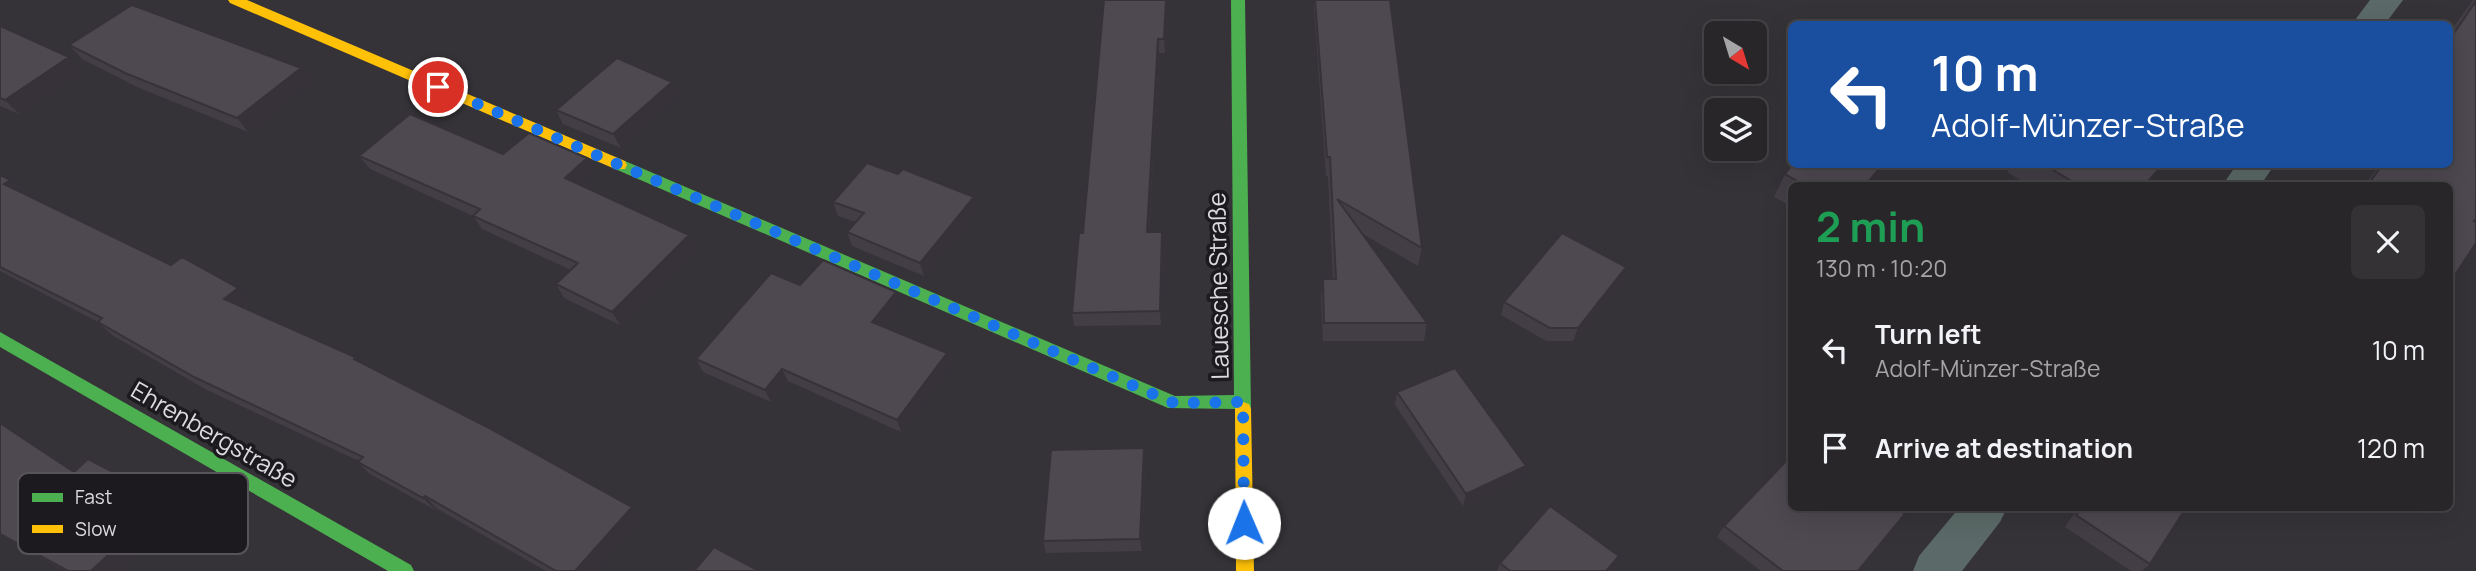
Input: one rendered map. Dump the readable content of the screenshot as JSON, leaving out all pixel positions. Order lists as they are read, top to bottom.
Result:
{
  "streets": {
    "street": ["Lauesche Straße", "Ehrenbergstraße"]
  },
  "legend": ["Fast", "Slow"],
  "north": "bottom right",
  "page": {
    "turn": ["10 m", "Adolf-Münzer-Straße"],
    "heading": ["2 min", "130 m · 10:20"],
    "list": [
      {
        "name": "Turn left",
        "note": "Adolf-Münzer-Straße",
        "value": "10 m"
      },
      {
        "name": "Arrive at destination",
        "value": "120 m"
      }
    ]
  }
}
